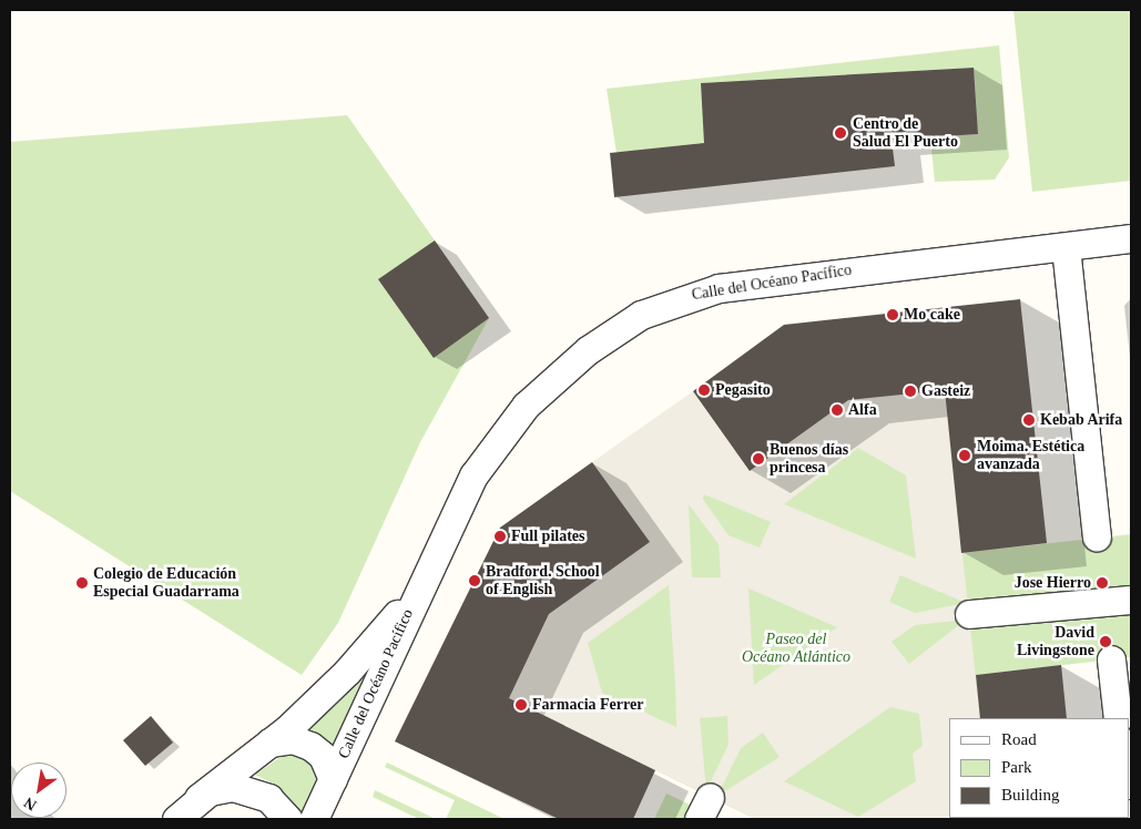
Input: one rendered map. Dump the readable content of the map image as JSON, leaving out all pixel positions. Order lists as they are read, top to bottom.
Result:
{
  "streets": {
    "street": ["Calle del Océano Pacífico"]
  },
  "parks": ["Paseo del Océano Atlántico"],
  "places": [
    "Centro de Salud El Puerto",
    "Mo cake",
    "Pegasito",
    "Gasteiz",
    "Alfa",
    "Kebab Arifa",
    "Moima. Estética avanzada",
    "Buenos días princesa",
    "Full pilates",
    "Bradford. School of English",
    "Colegio de Educación Especial Guadarrama",
    "Jose Hierro",
    "David Livingstone",
    "Farmacia Ferrer"
  ],
  "legend": ["Road", "Park", "Building"],
  "north": "bottom left"
}
